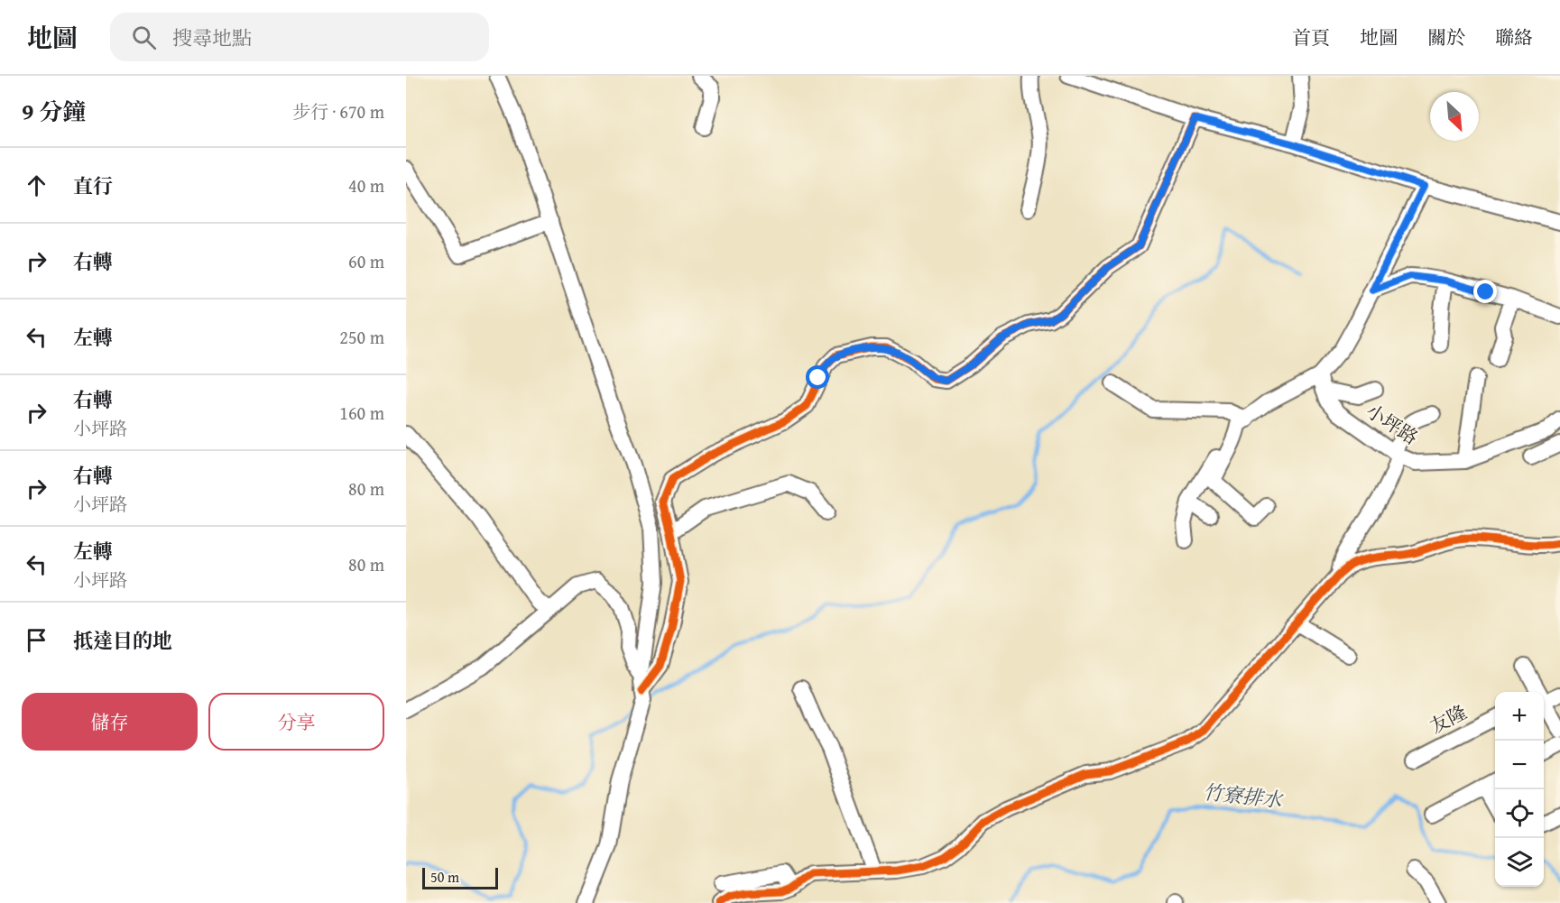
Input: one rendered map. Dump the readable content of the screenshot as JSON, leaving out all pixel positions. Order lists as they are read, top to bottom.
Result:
{
  "streets": {
    "street": ["小坪路", "友隆"]
  },
  "water": ["竹寮排水"],
  "scale_bar": "50 m",
  "north": "bottom right",
  "page": {
    "header": "地圖",
    "search": "搜尋地點",
    "nav": [
      "首頁",
      "地圖",
      "關於",
      "聯絡"
    ],
    "heading": ["9 分鐘", "步行 · 670 m"],
    "list": [
      ["直行", "40 m"],
      ["右轉", "60 m"],
      ["左轉", "250 m"],
      ["右轉", "小坪路", "160 m"],
      ["右轉", "小坪路", "80 m"],
      ["左轉", "小坪路", "80 m"],
      "抵達目的地"
    ],
    "buttons": ["儲存", "分享"],
    "map_buttons": ["+", "−"],
    "scale": "50 m"
  }
}
